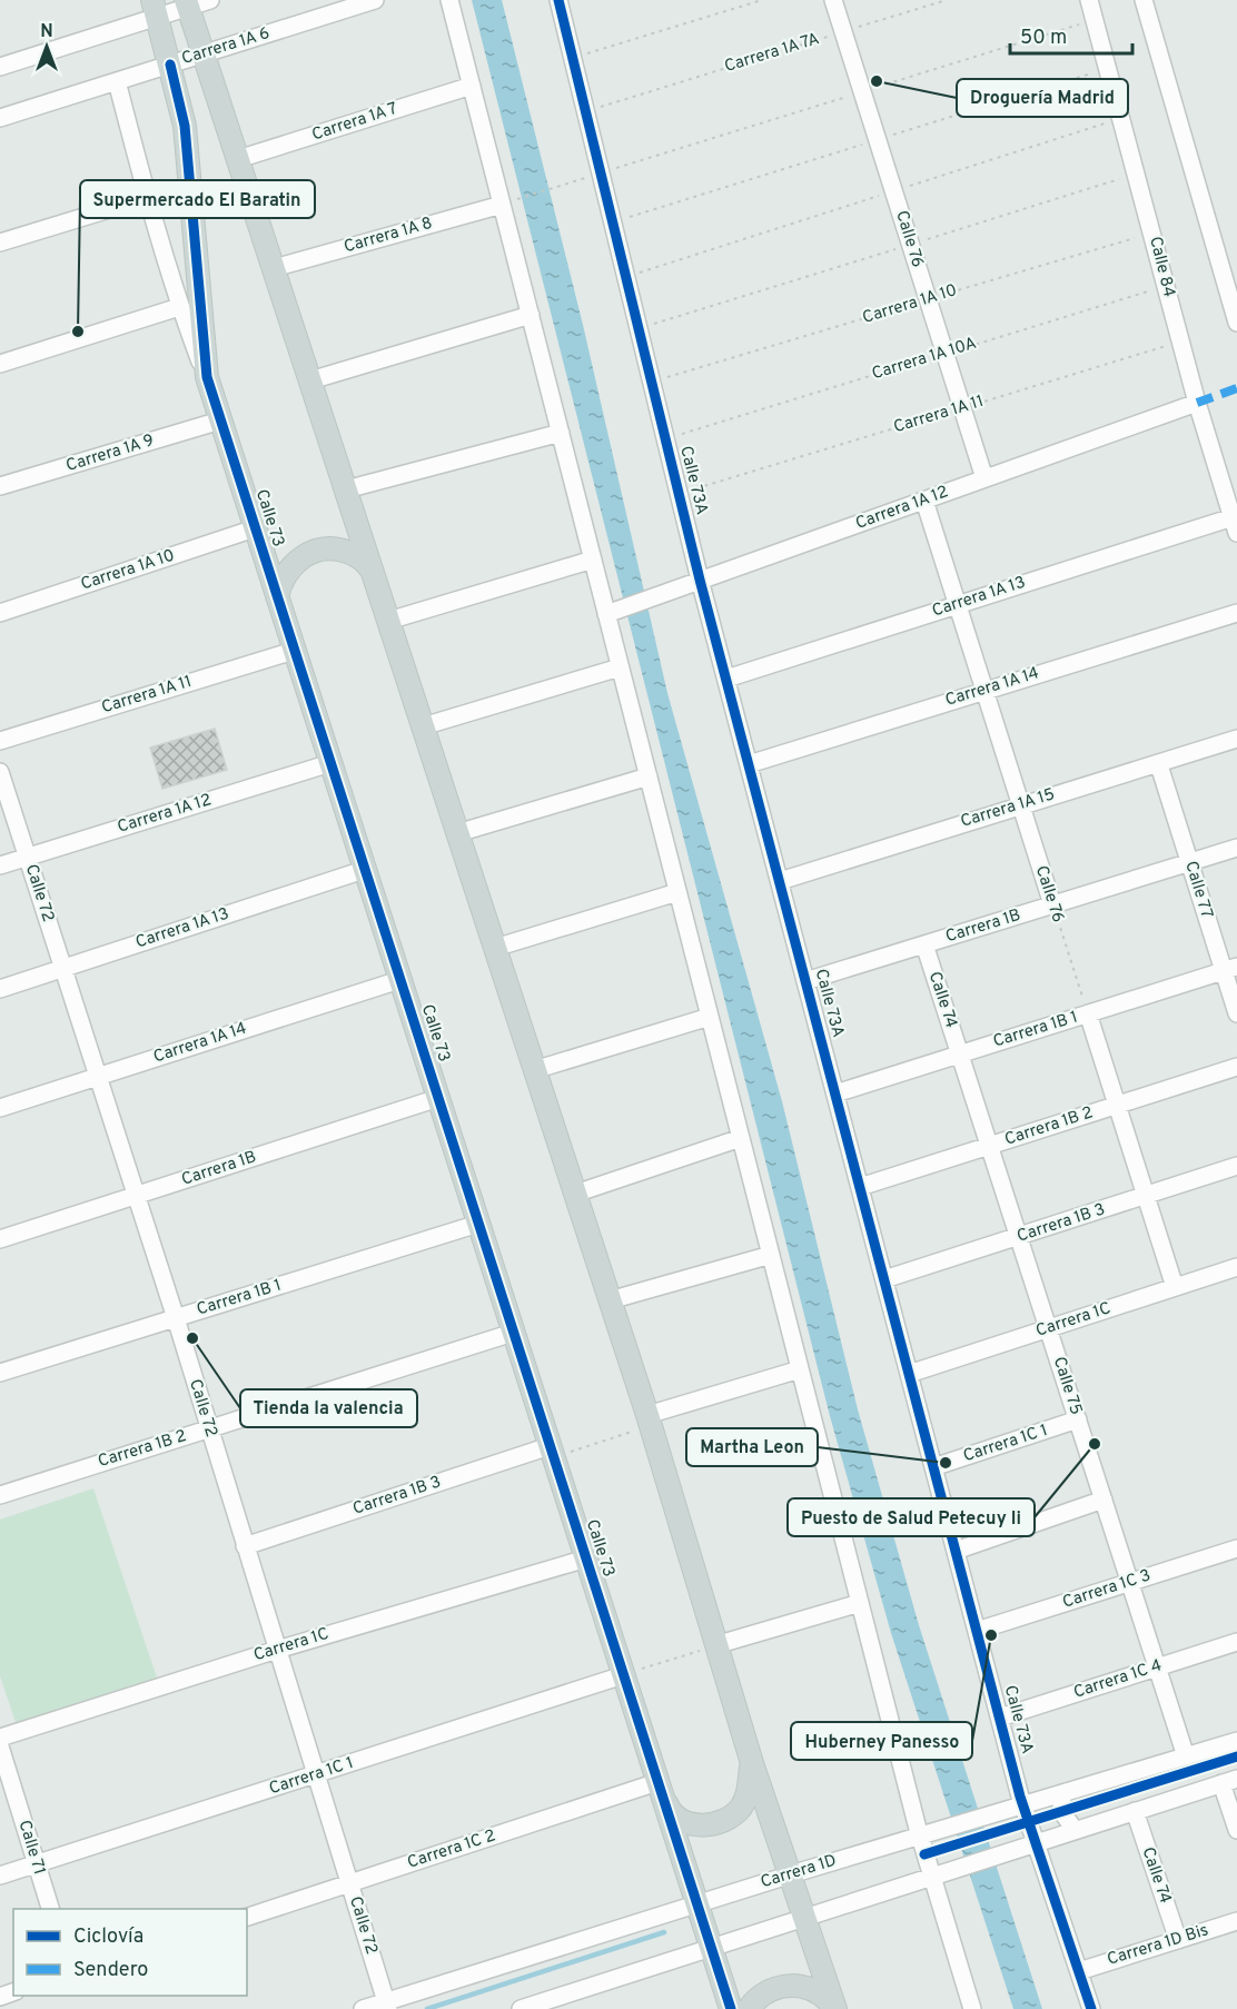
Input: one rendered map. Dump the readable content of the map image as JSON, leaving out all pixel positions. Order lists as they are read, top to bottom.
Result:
{
  "streets": {
    "main road": ["Calle 73"],
    "street": [
      "Carrera 1A 6",
      "Carrera 1A 7",
      "Carrera 1A 8",
      "Calle 76",
      "Calle 84",
      "Carrera 1A 10",
      "Carrera 1A 11",
      "Carrera 1A 9",
      "Calle 73A",
      "Carrera 1A 12",
      "Carrera 1A 13",
      "Carrera 1A 14",
      "Carrera 1A 15",
      "Calle 77",
      "Calle 72",
      "Carrera 1B",
      "Calle 74",
      "Carrera 1B 1",
      "Carrera 1B 2",
      "Carrera 1B 3",
      "Carrera 1C",
      "Calle 75",
      "Carrera 1C 1",
      "Carrera 1C 3",
      "Carrera 1C 4",
      "Calle 71",
      "Carrera 1C 2",
      "Carrera 1D",
      "Carrera 1D Bis"
    ],
    "path": ["Carrera 1A 7A", "Carrera 1A 10A"]
  },
  "crossings": [
    ["Carrera 1A 6", "Calle 73"],
    ["Carrera 1A 7A", "Calle 76"],
    ["Calle 76", "Carrera 1A 10"],
    ["Calle 76", "Carrera 1A 10A"],
    ["Calle 76", "Carrera 1A 11"],
    ["Calle 76", "Carrera 1A 12"],
    ["Calle 76", "Carrera 1A 13"],
    ["Calle 76", "Carrera 1A 14"],
    ["Calle 76", "Carrera 1A 15"],
    ["Calle 76", "Carrera 1B"],
    ["Calle 76", "Carrera 1B 1"],
    ["Calle 84", "Carrera 1A 10"],
    ["Calle 84", "Carrera 1A 10A"],
    ["Calle 84", "Carrera 1A 11"],
    ["Calle 84", "Carrera 1A 12"],
    ["Calle 84", "Carrera 1A 13"],
    ["Carrera 1A 10", "Calle 73"],
    ["Carrera 1A 11", "Calle 73"],
    ["Carrera 1A 9", "Calle 73"],
    ["Calle 73A", "Carrera 1A 12"],
    ["Calle 73A", "Carrera 1A 13"],
    ["Calle 73A", "Carrera 1A 14"],
    ["Calle 73A", "Carrera 1A 15"],
    ["Calle 73A", "Carrera 1B"],
    ["Calle 73A", "Carrera 1B 1"],
    ["Calle 73A", "Carrera 1B 2"],
    ["Calle 73A", "Carrera 1B 3"],
    ["Calle 73A", "Carrera 1C"],
    ["Calle 73A", "Carrera 1C 1"],
    ["Calle 73A", "Carrera 1C 3"],
    ["Calle 73A", "Carrera 1C 4"],
    ["Calle 73A", "Carrera 1D"],
    ["Calle 73A", "Carrera 1D Bis"],
    ["Carrera 1A 12", "Calle 73"],
    ["Carrera 1A 12", "Calle 72"],
    ["Calle 73", "Carrera 1A 13"],
    ["Calle 73", "Carrera 1A 14"],
    ["Calle 73", "Carrera 1B"],
    ["Calle 73", "Carrera 1B 1"],
    ["Calle 73", "Carrera 1B 2"],
    ["Calle 73", "Carrera 1B 3"],
    ["Calle 73", "Carrera 1C"],
    ["Calle 73", "Carrera 1C 1"],
    ["Calle 73", "Carrera 1C 2"],
    ["Calle 73", "Carrera 1D"],
    ["Carrera 1A 13", "Calle 72"],
    ["Carrera 1A 14", "Calle 72"],
    ["Carrera 1A 15", "Calle 77"],
    ["Calle 77", "Carrera 1B"],
    ["Calle 77", "Carrera 1B 1"],
    ["Calle 72", "Carrera 1B"],
    ["Calle 72", "Carrera 1B 1"],
    ["Calle 72", "Carrera 1B 2"],
    ["Calle 72", "Carrera 1B 3"],
    ["Calle 72", "Carrera 1C"],
    ["Calle 72", "Carrera 1C 1"],
    ["Calle 72", "Carrera 1C 2"],
    ["Calle 72", "Carrera 1D"],
    ["Carrera 1B", "Calle 74"],
    ["Calle 74", "Carrera 1B 1"],
    ["Calle 74", "Calle 75"],
    ["Calle 74", "Carrera 1D Bis"],
    ["Carrera 1B 1", "Calle 75"],
    ["Carrera 1B 2", "Calle 75"],
    ["Carrera 1B 3", "Calle 75"],
    ["Carrera 1C", "Calle 75"],
    ["Calle 75", "Carrera 1C 1"],
    ["Calle 75", "Carrera 1C 3"],
    ["Calle 75", "Carrera 1C 4"],
    ["Calle 75", "Carrera 1D"],
    ["Carrera 1C 1", "Calle 71"]
  ],
  "places": [
    "Droguería Madrid",
    "Supermercado El Baratin",
    "Tienda la valencia",
    "Puesto de Salud Petecuy Ii",
    "Martha Leon",
    "Huberney Panesso"
  ],
  "legend": ["Ciclovía", "Sendero"],
  "scale_bar": "50 m",
  "north": "top"
}
